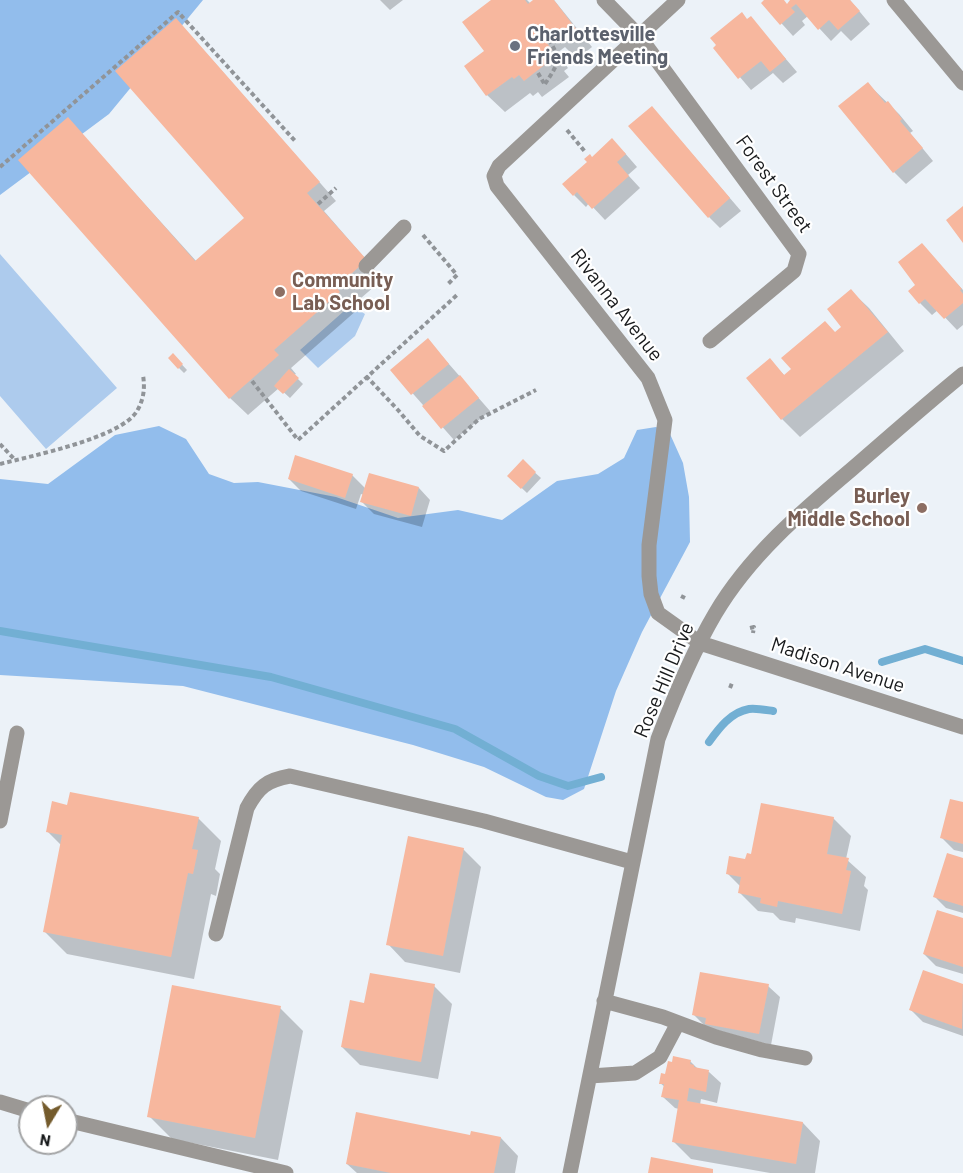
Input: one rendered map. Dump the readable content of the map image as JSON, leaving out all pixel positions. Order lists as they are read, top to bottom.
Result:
{
  "streets": {
    "street": [
      "Forest Street",
      "Rivanna Avenue",
      "Madison Avenue",
      "Rose Hill Drive"
    ]
  },
  "crossings": [
    ["Forest Street", "Rivanna Avenue"],
    ["Rivanna Avenue", "Madison Avenue"],
    ["Rivanna Avenue", "Rose Hill Drive"],
    ["Madison Avenue", "Rose Hill Drive"]
  ],
  "places": ["Charlottesville Friends Meeting", "Community Lab School", "Burley Middle School"],
  "north": "bottom"
}
